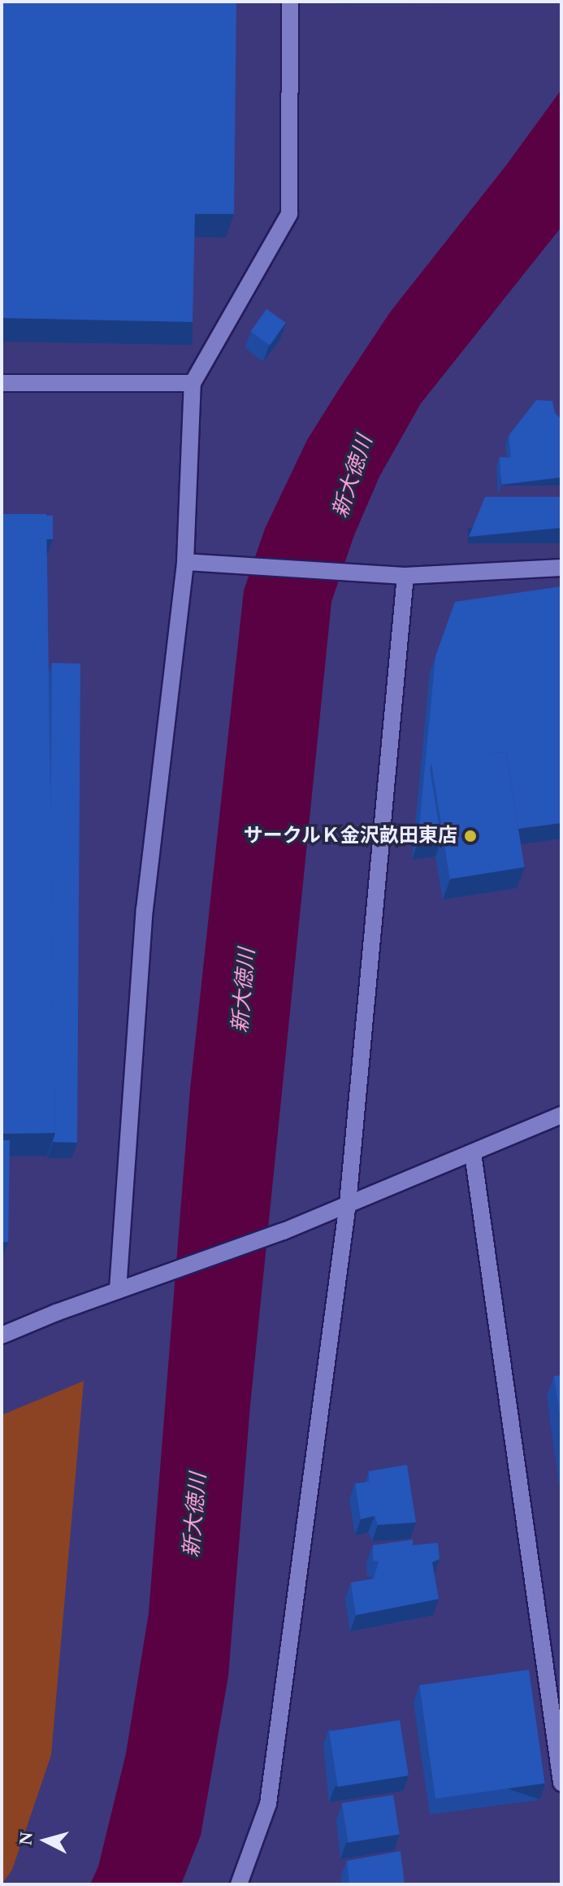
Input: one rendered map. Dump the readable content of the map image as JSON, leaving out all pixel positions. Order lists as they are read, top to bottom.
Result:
{
  "water": ["新大徳川"],
  "places": ["サークルＫ金沢畝田東店"],
  "north": "left"
}
